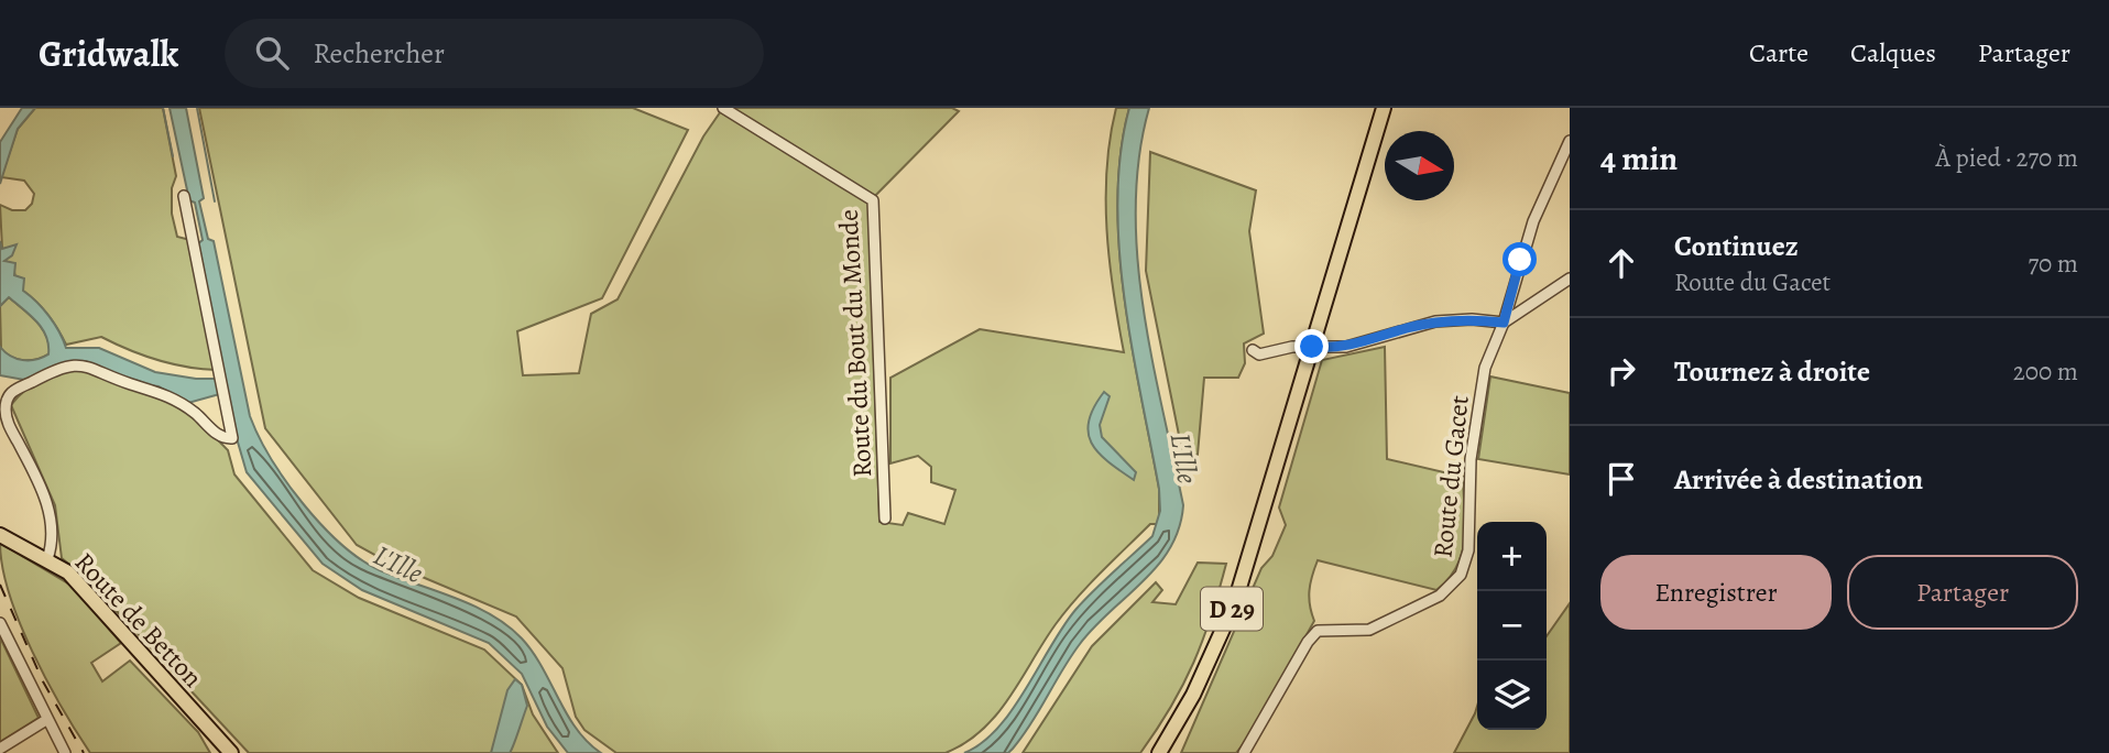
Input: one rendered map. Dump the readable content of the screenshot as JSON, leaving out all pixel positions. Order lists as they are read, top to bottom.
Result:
{
  "streets": {
    "main road": ["D 29", "Route de Betton"],
    "street": ["Route du Bout du Monde", "Route du Gacet"]
  },
  "water": ["L'Ille"],
  "north": "right",
  "page": {
    "header": "Gridwalk",
    "search": "Rechercher",
    "nav": ["Carte", "Calques", "Partager"],
    "heading": ["4 min", "À pied · 270 m"],
    "list": [
      ["Continuez", "Route du Gacet", "70 m"],
      ["Tournez à droite", "200 m"],
      "Arrivée à destination"
    ],
    "map_buttons": ["+", "−"],
    "buttons": ["Enregistrer", "Partager"]
  }
}
